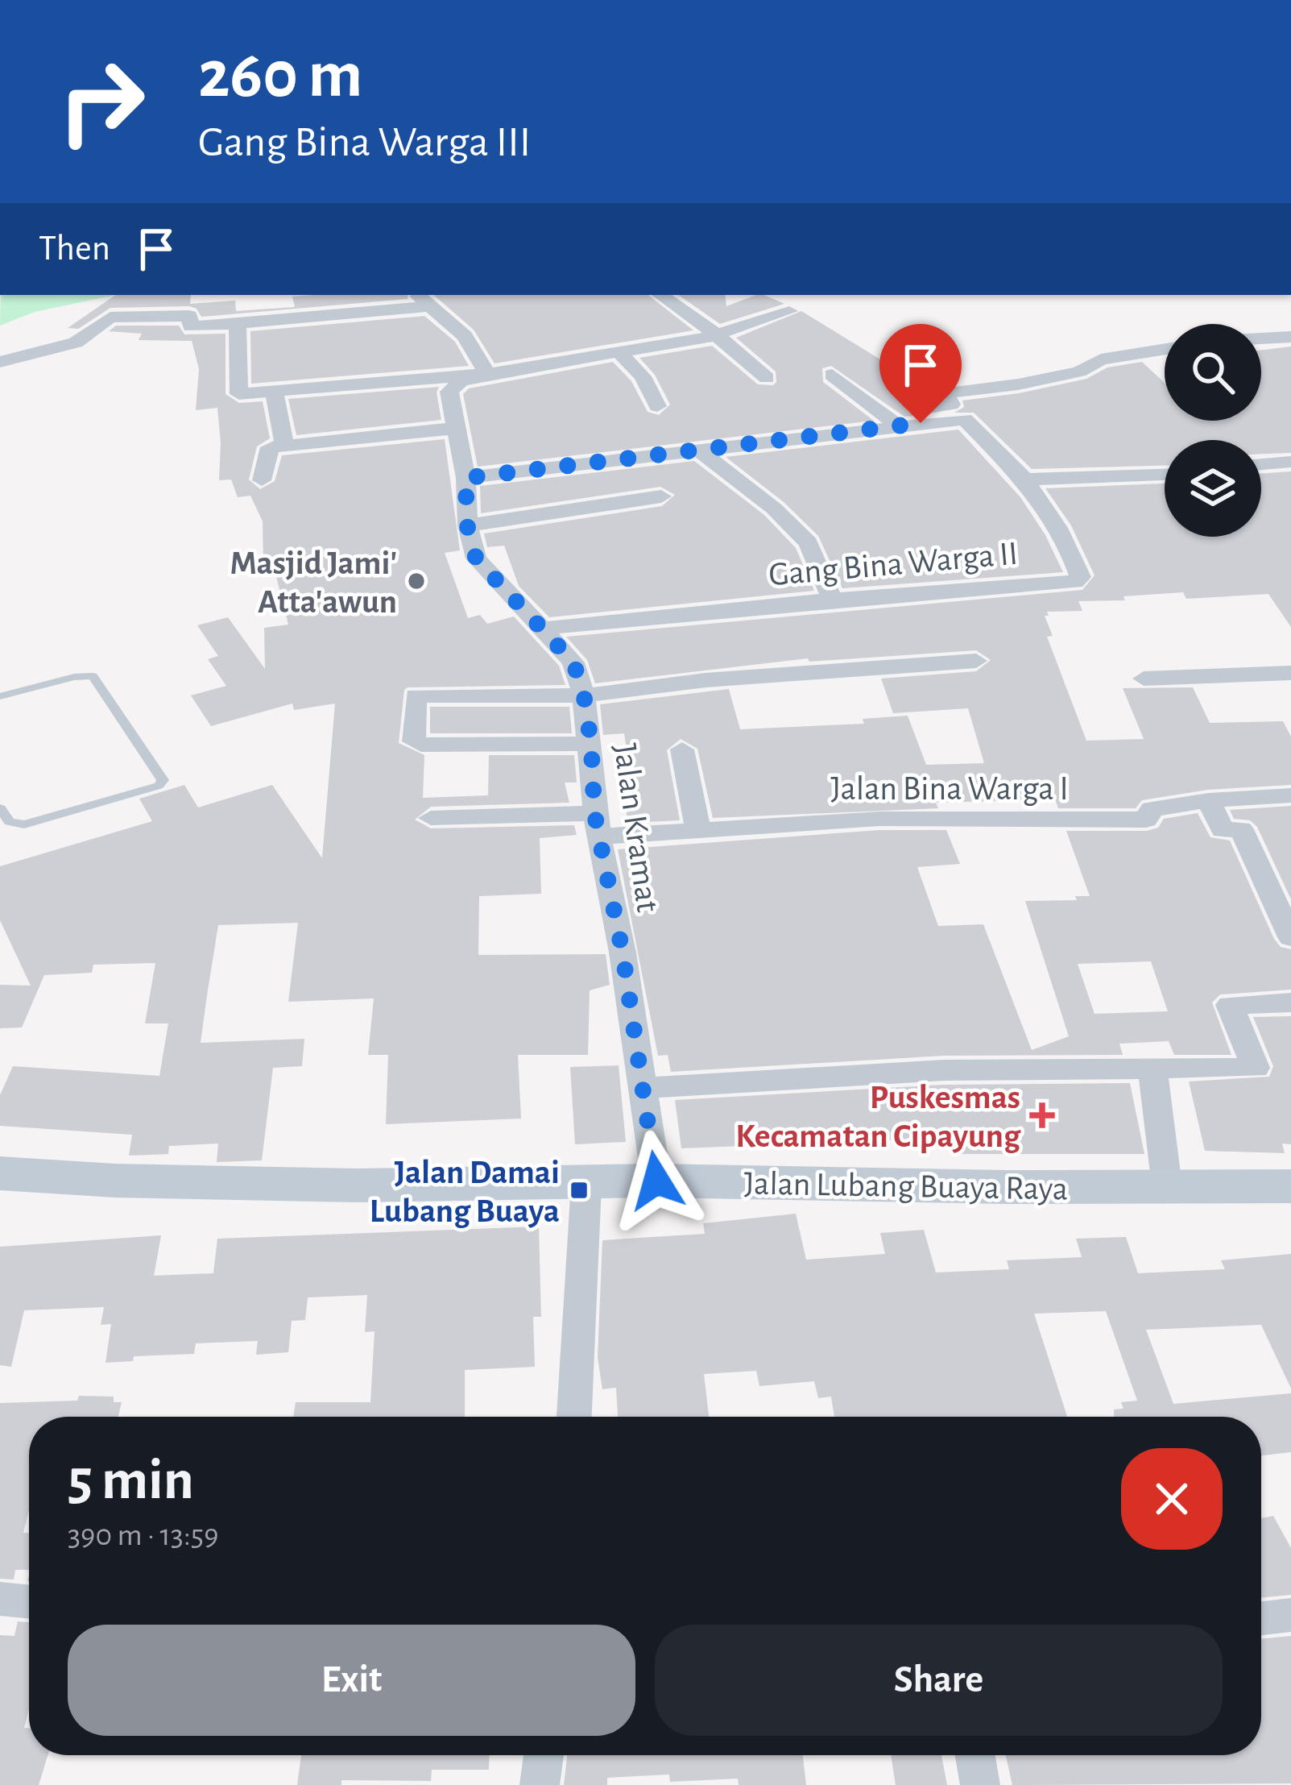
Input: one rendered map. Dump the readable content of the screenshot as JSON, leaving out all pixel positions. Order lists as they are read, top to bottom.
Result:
{
  "streets": {
    "main road": ["Jalan Lubang Buaya Raya"],
    "street": ["Gang Bina Warga II", "Jalan Bina Warga I", "Jalan Kramat"]
  },
  "crossings": [
    ["Gang Bina Warga II", "Jalan Kramat"],
    ["Jalan Bina Warga I", "Jalan Kramat"],
    ["Jalan Kramat", "Jalan Lubang Buaya Raya"]
  ],
  "places": {
    "other": ["Masjid Jami' Atta'awun"],
    "health": ["Puskesmas Kecamatan Cipayung"],
    "transit": ["Jalan Damai Lubang Buaya"]
  },
  "page": {
    "turn": ["260 m", "Gang Bina Warga III"],
    "then": "Then",
    "heading": ["5 min", "390 m · 13:59"],
    "buttons": ["Exit", "Share"]
  }
}
